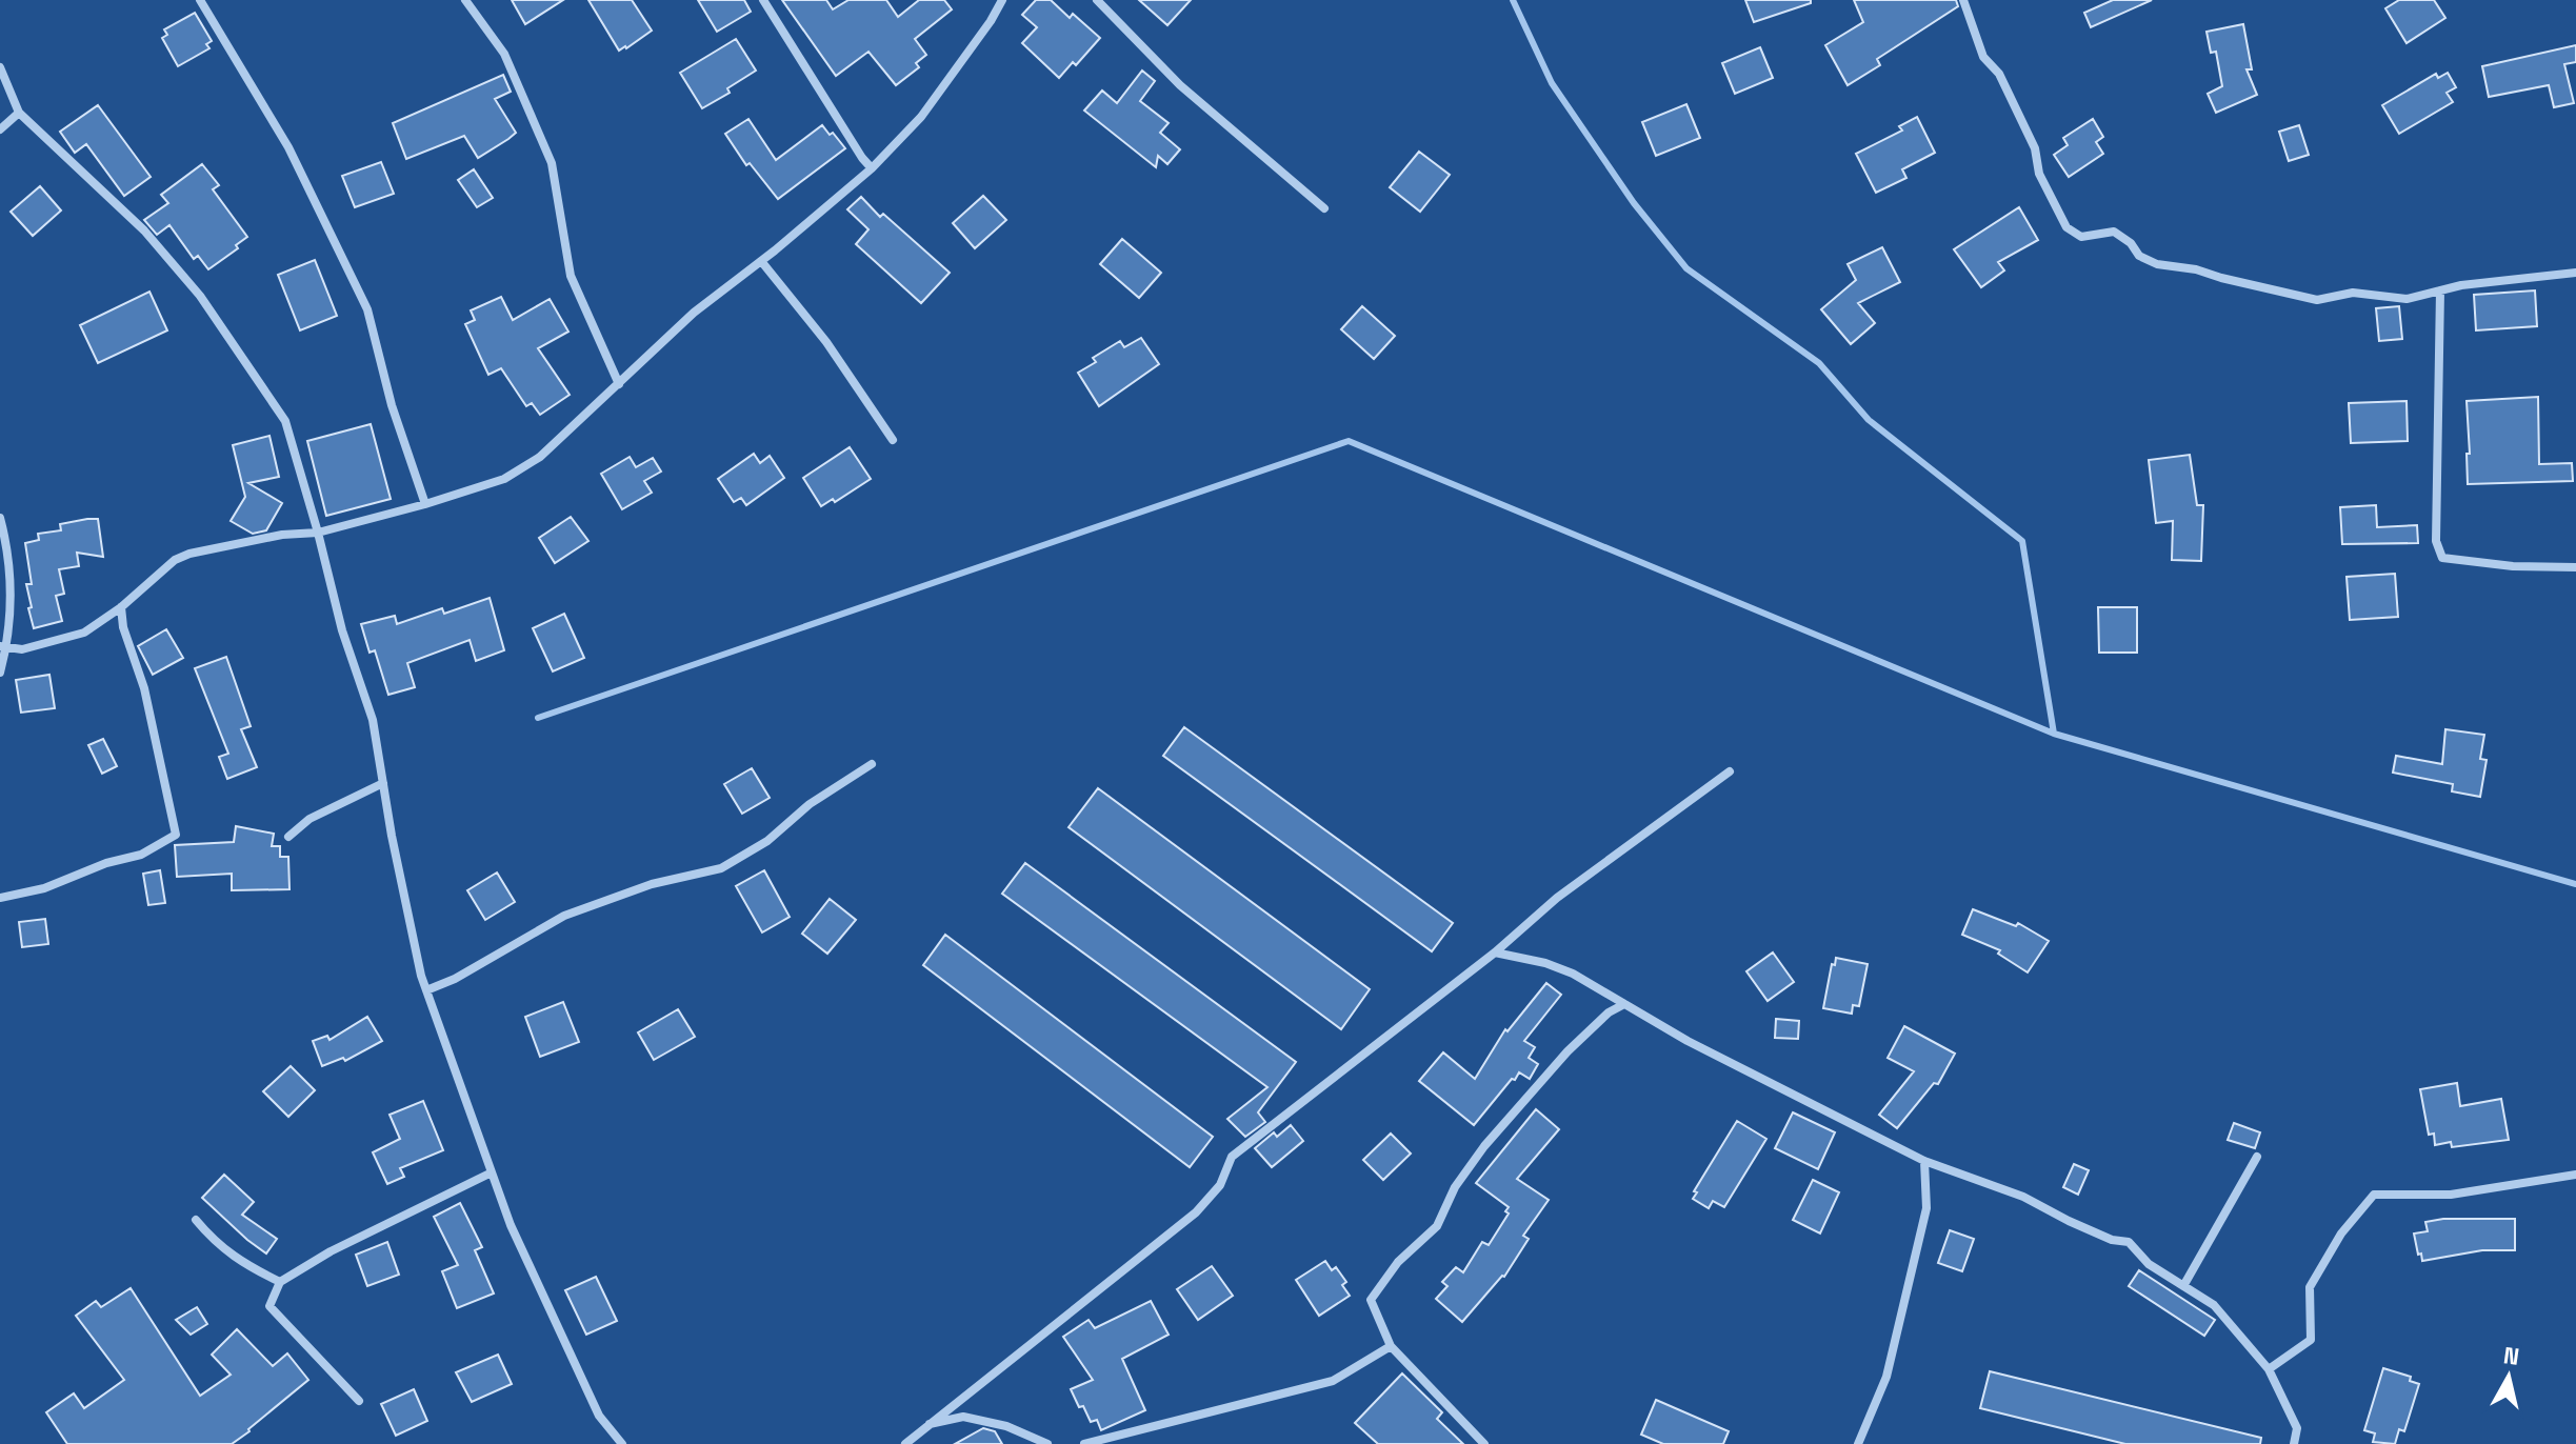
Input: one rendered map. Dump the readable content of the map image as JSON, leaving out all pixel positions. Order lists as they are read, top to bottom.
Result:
{
  "north": "top"
}
